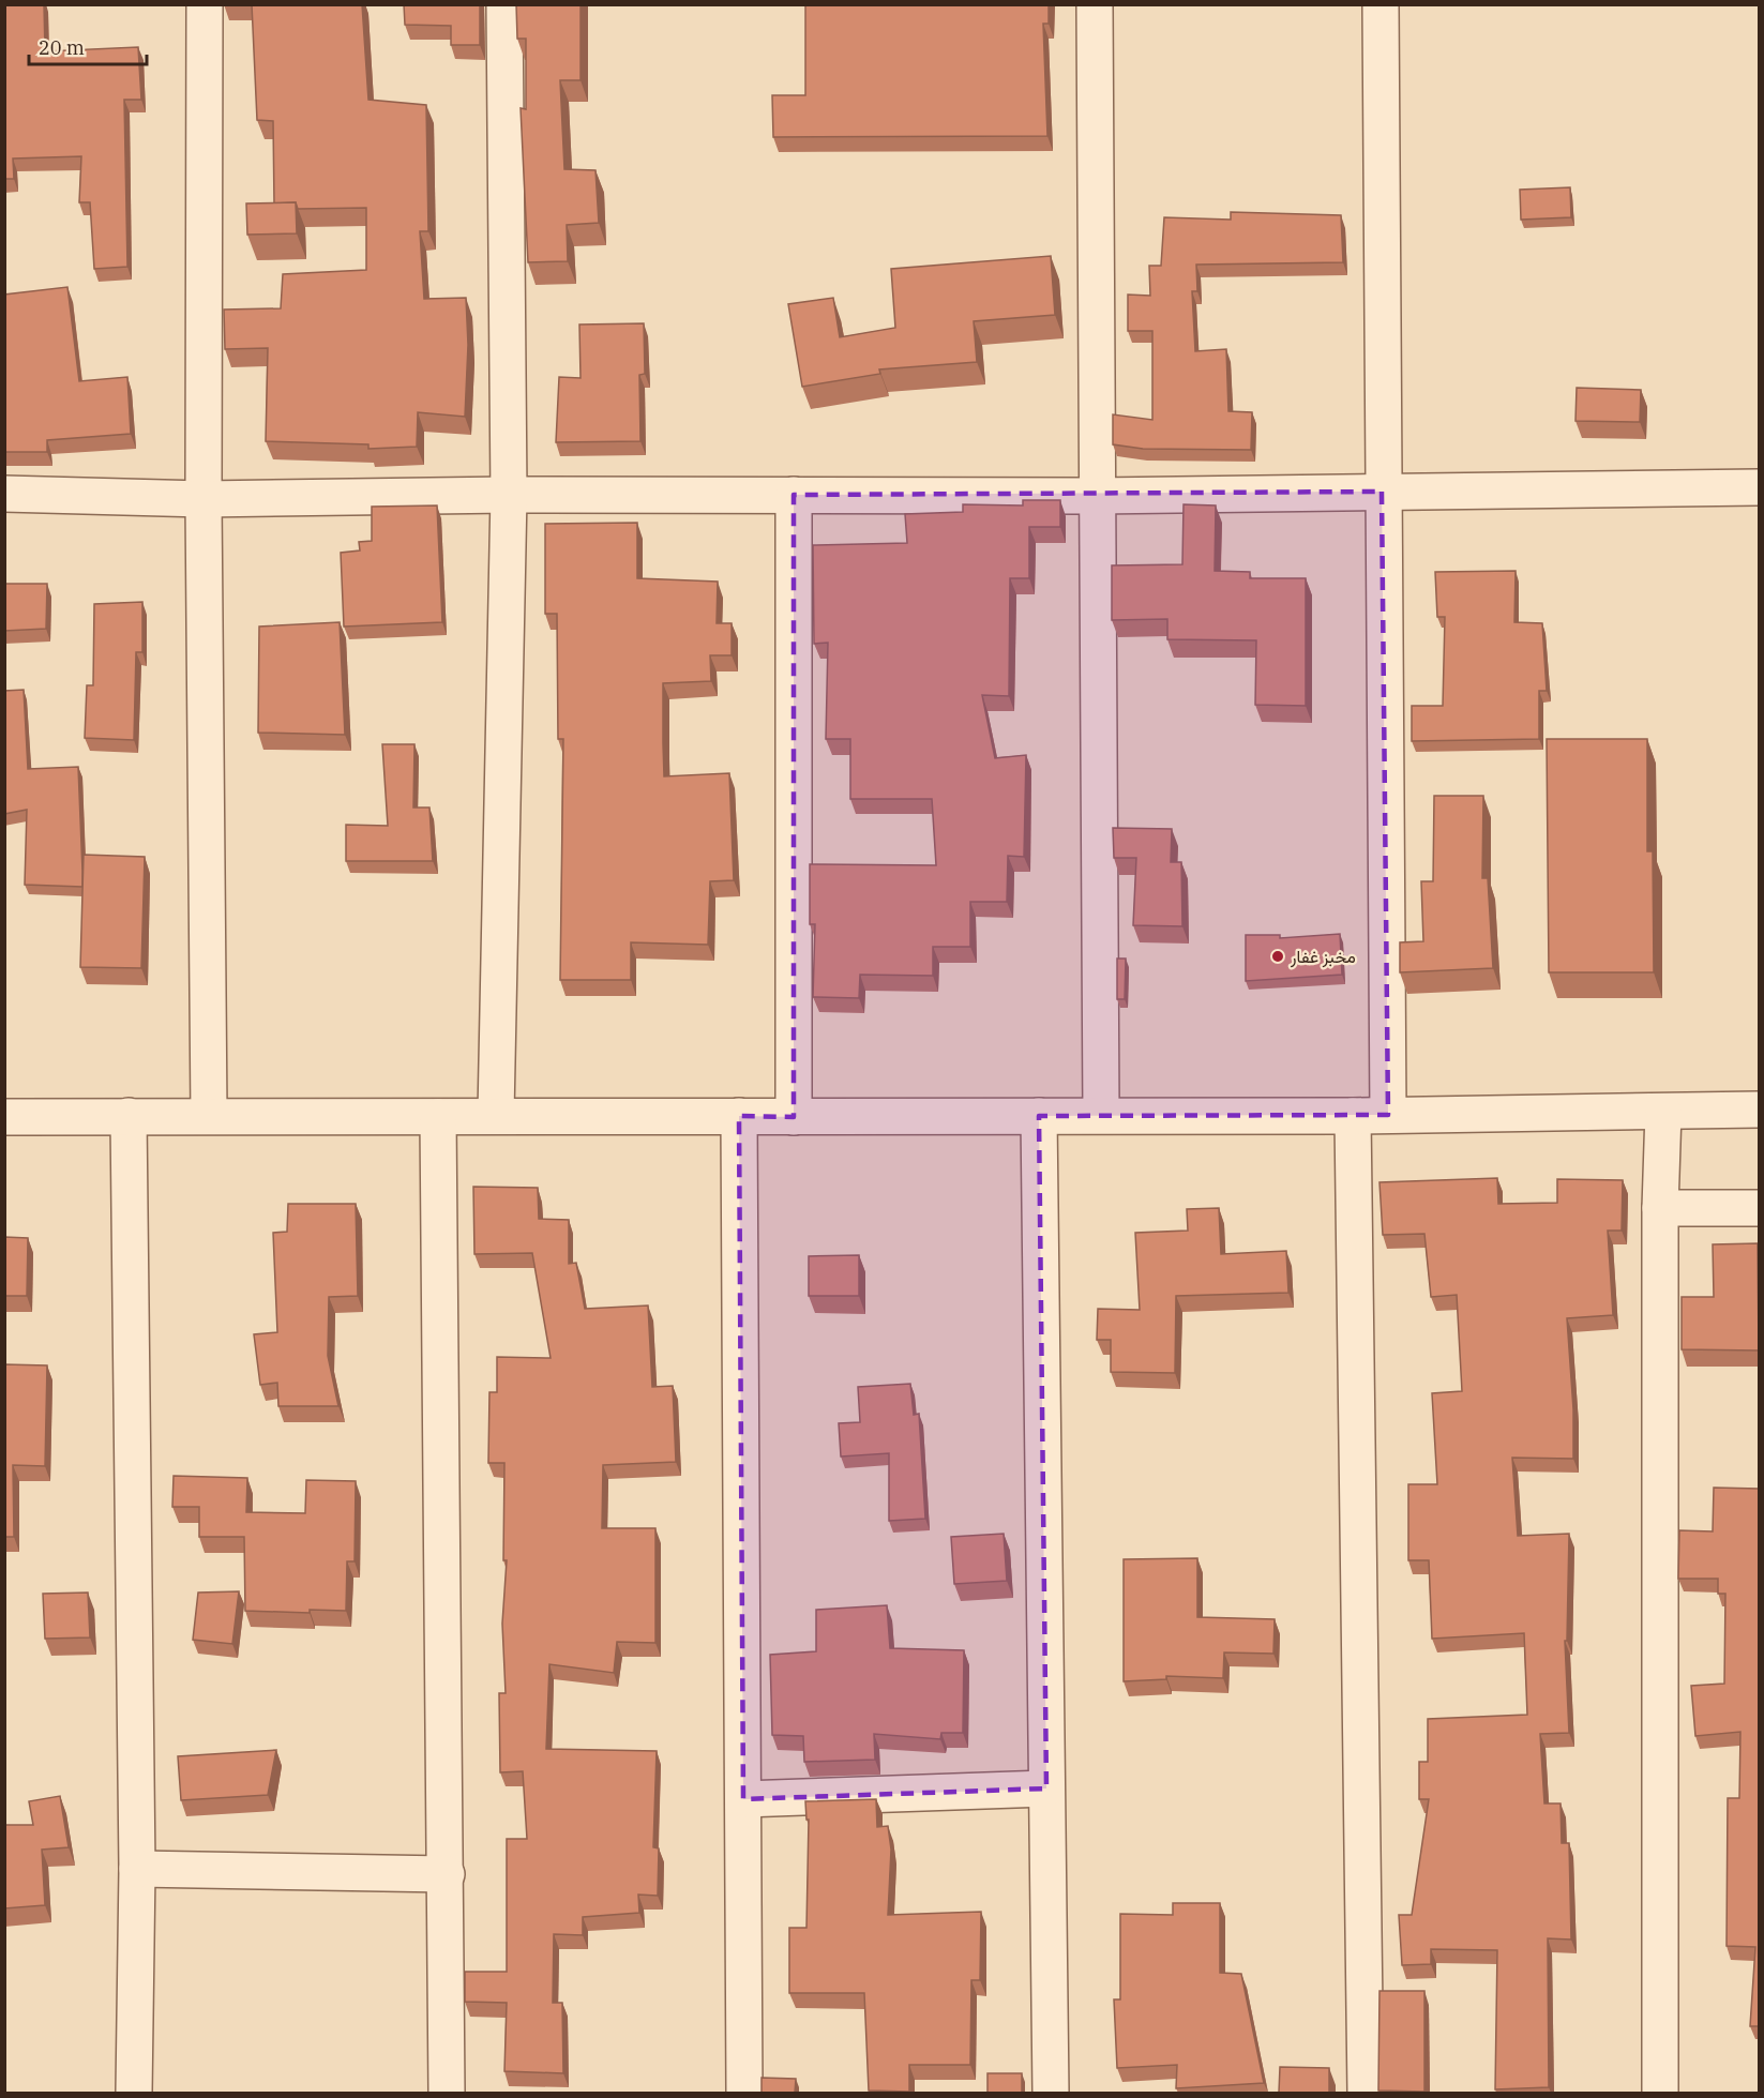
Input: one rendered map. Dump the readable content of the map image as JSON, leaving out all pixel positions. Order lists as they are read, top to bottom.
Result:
{
  "places": ["مخبز غفار"],
  "scale_bar": "20 m"
}
